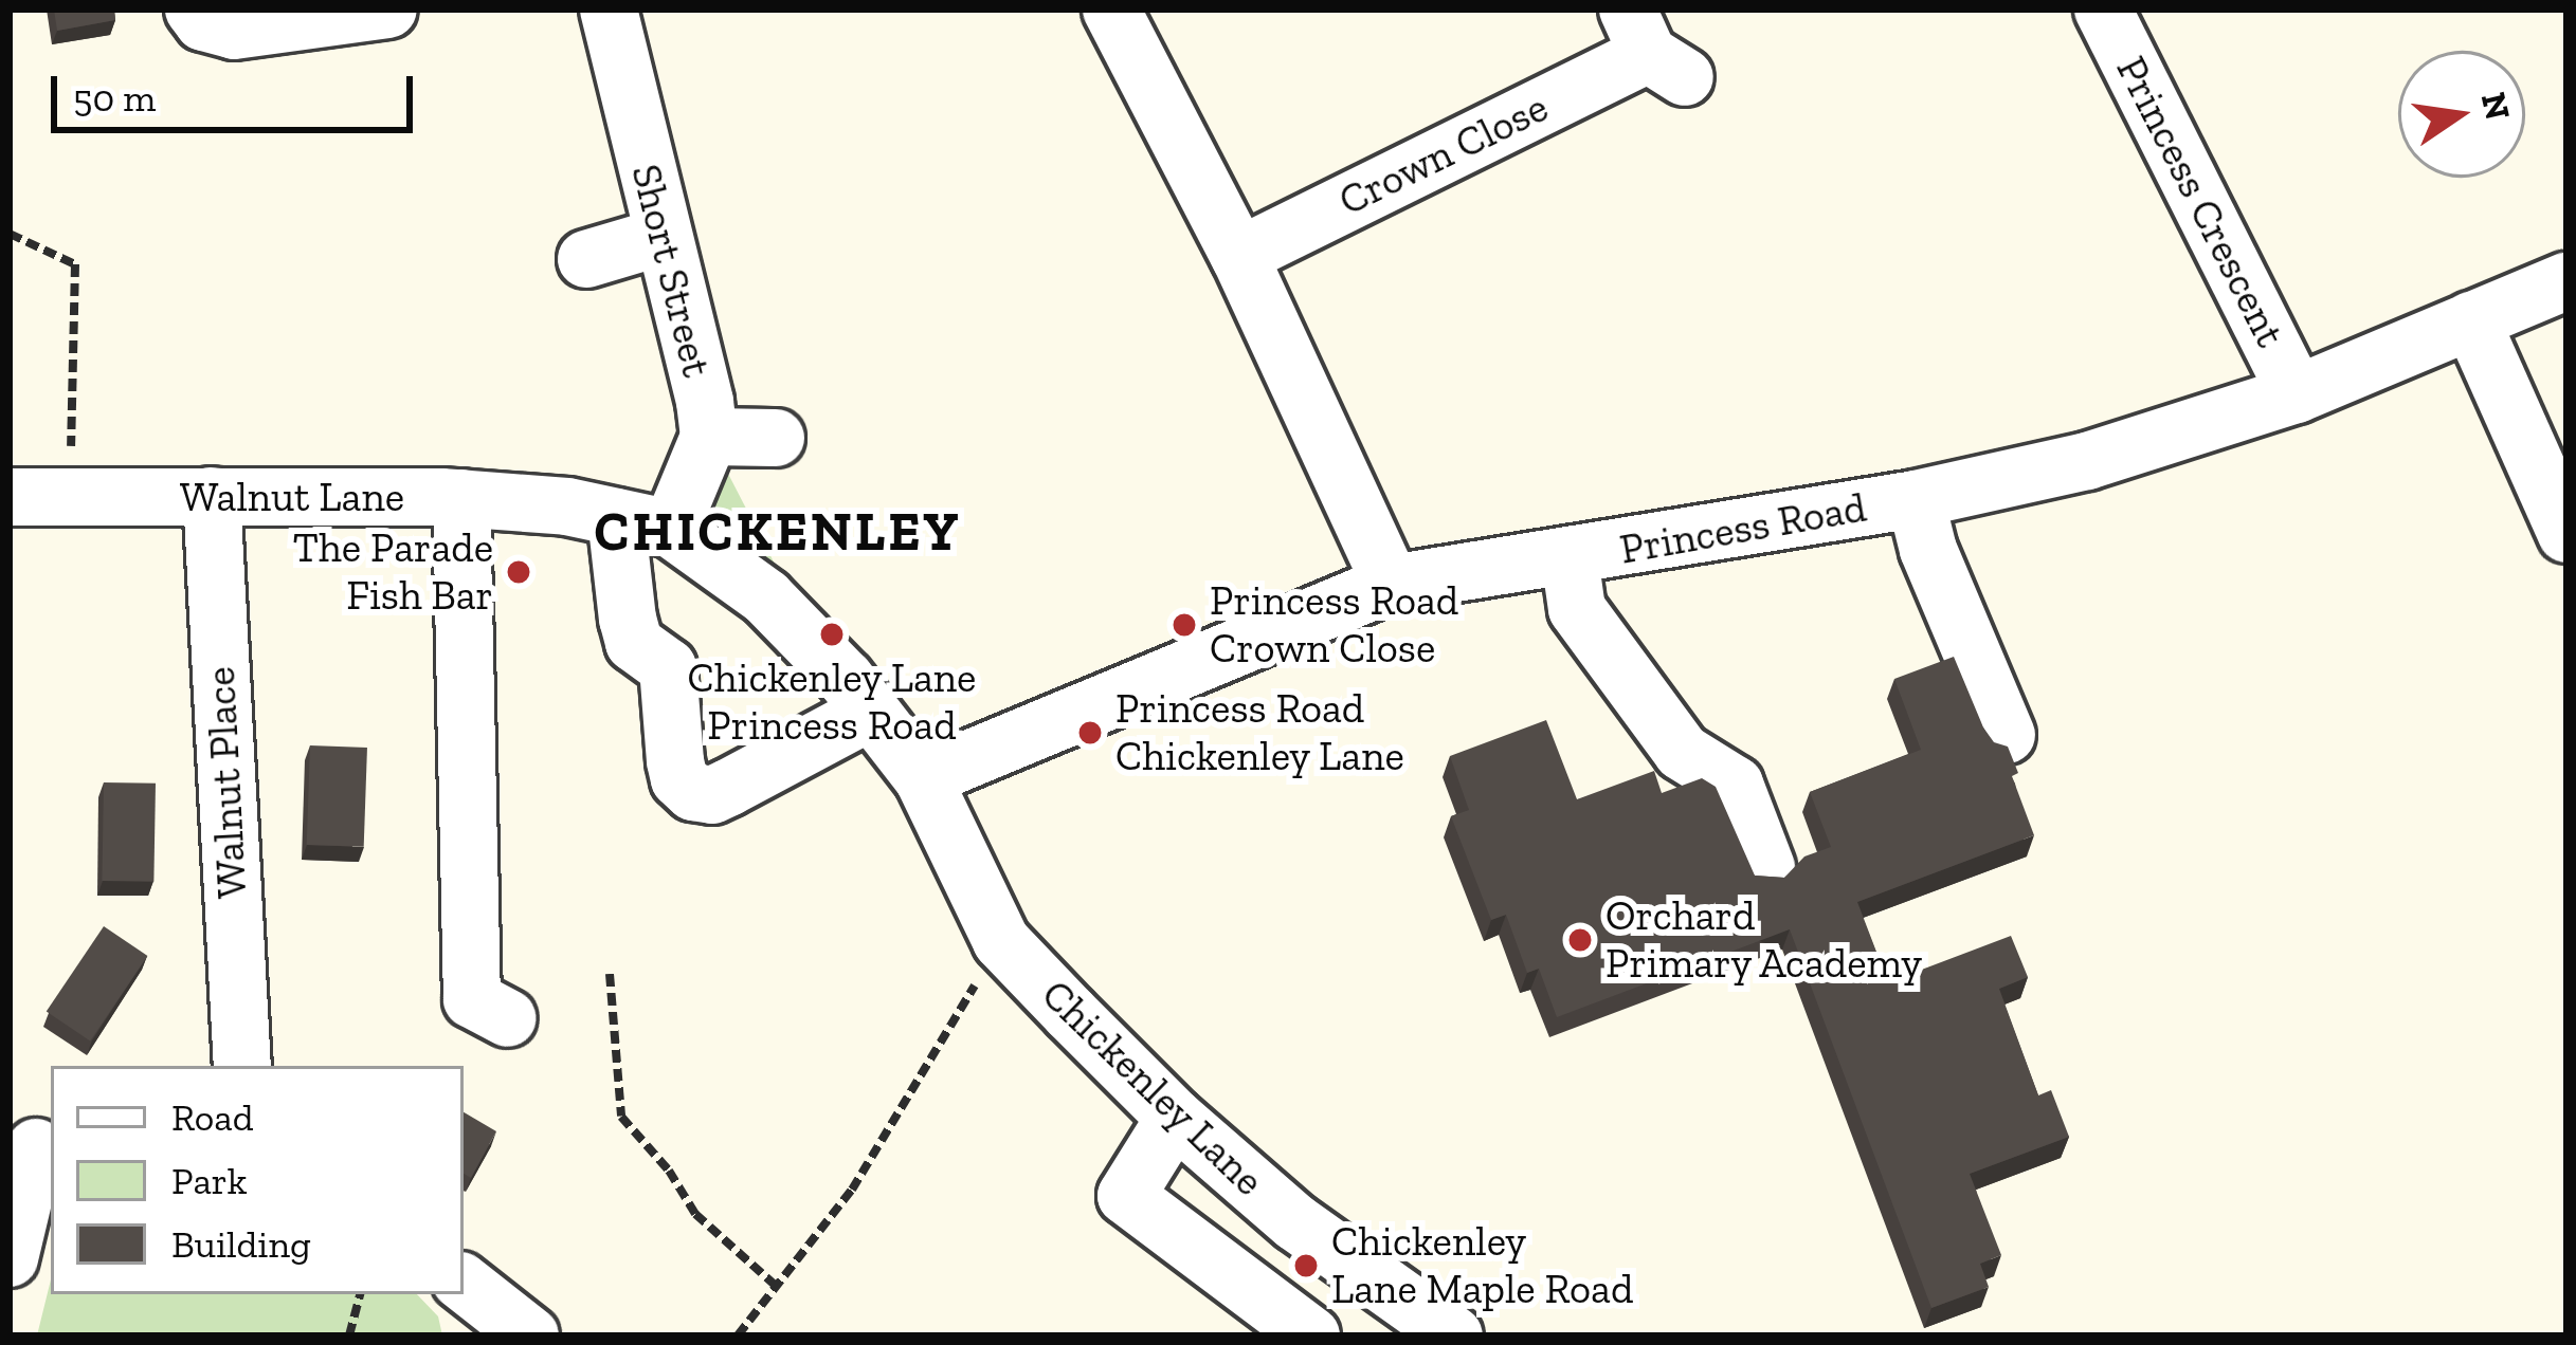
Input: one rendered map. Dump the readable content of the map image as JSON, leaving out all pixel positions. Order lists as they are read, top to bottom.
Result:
{
  "streets": {
    "street": [
      "Crown Close",
      "Princess Crescent",
      "Short Street",
      "Walnut Lane",
      "Princess Road",
      "Walnut Place",
      "Chickenley Lane"
    ]
  },
  "crossings": [
    ["Princess Crescent", "Princess Road"],
    ["Short Street", "Walnut Lane"],
    ["Walnut Lane", "Princess Road"],
    ["Walnut Lane", "Walnut Place"],
    ["Walnut Lane", "Chickenley Lane"],
    ["Princess Road", "Chickenley Lane"]
  ],
  "districts": ["CHICKENLEY"],
  "places": [
    "The Parade Fish Bar",
    "Princess Road Crown Close",
    "Chickenley Lane Princess Road",
    "Princess Road Chickenley Lane",
    "Orchard Primary Academy",
    "Chickenley Lane Maple Road"
  ],
  "legend": ["Road", "Park", "Building"],
  "scale_bar": "50 m",
  "north": "right"
}
